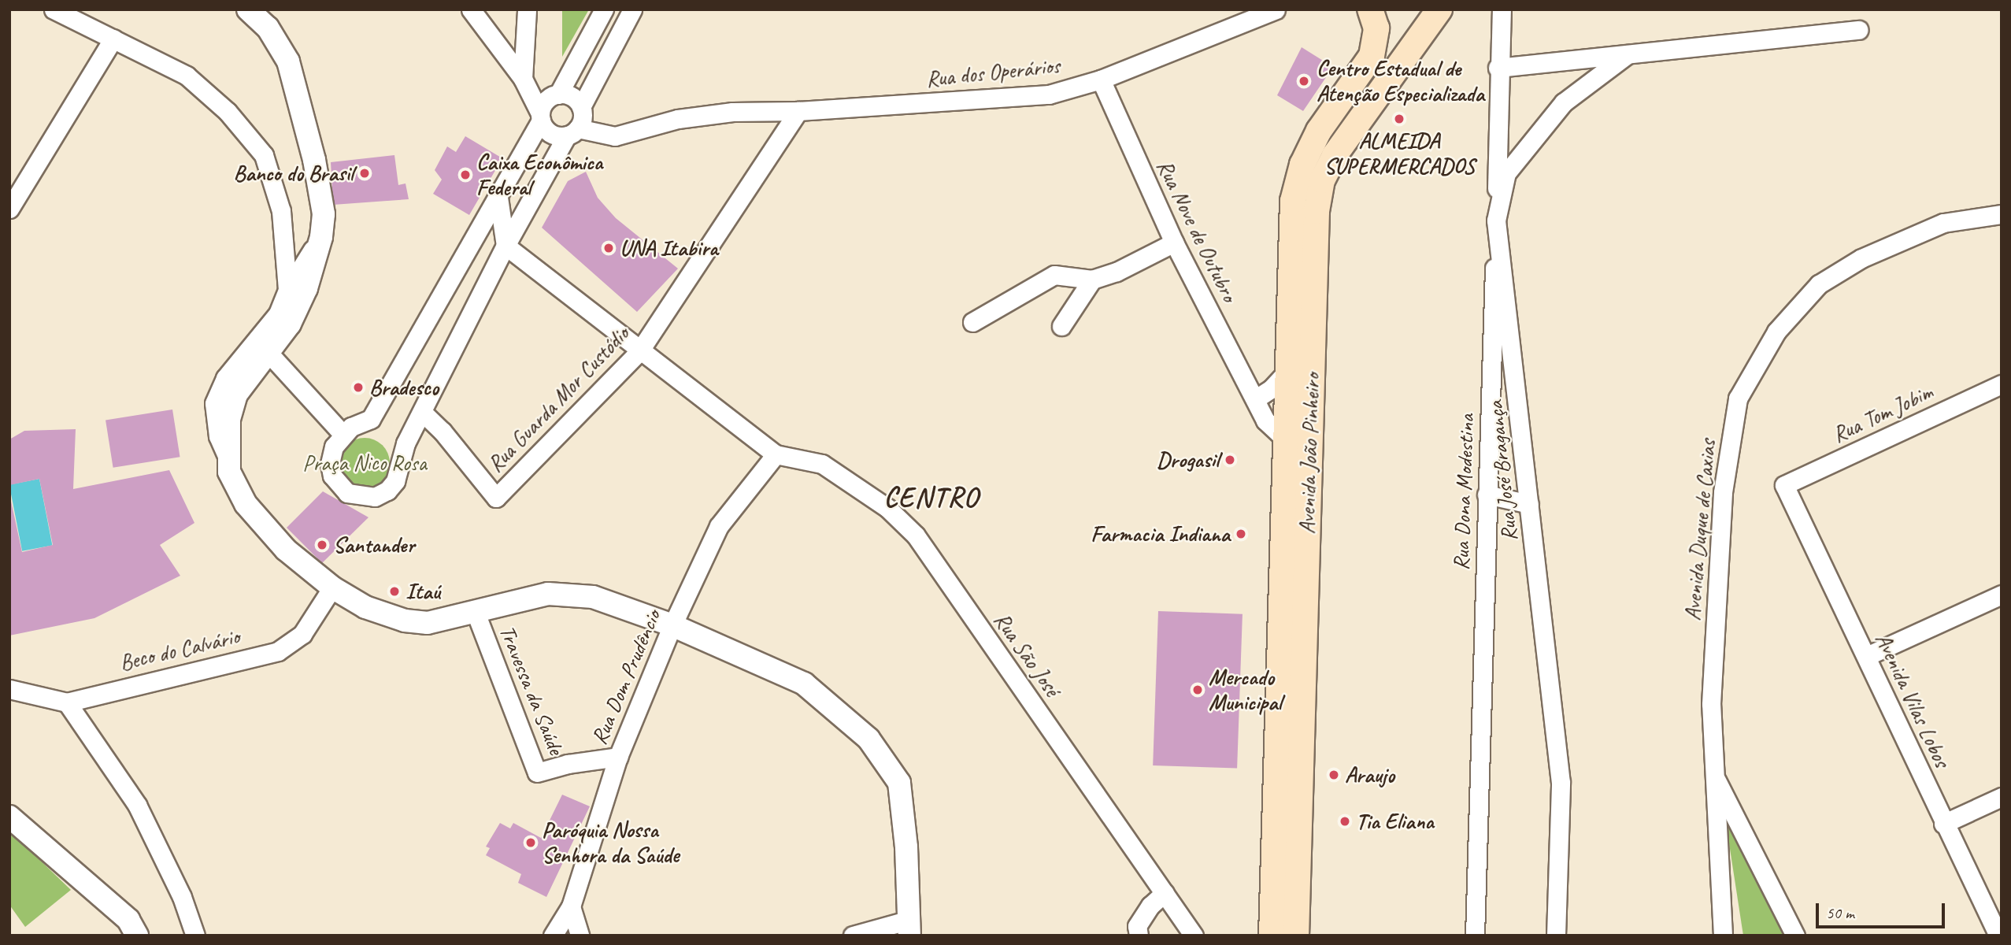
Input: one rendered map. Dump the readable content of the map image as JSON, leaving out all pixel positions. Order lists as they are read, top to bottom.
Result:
{
  "streets": {
    "main road": ["Avenida João Pinheiro"],
    "street": [
      "Rua dos Operários",
      "Rua Nove de Outubro",
      "Rua Guarda Mor Custódio",
      "Rua Tom Jobim",
      "Rua José Bragança",
      "Rua Dona Modestina",
      "Avenida Duque de Caxias",
      "Beco do Calvário",
      "Rua São José",
      "Rua Dom Prudêncio",
      "Travessa da Saúde",
      "Avenida Vilas Lobos"
    ]
  },
  "crossings": [
    ["Rua dos Operários", "Rua Nove de Outubro"],
    ["Rua dos Operários", "Rua Guarda Mor Custódio"],
    ["Rua Nove de Outubro", "Avenida João Pinheiro"],
    ["Rua Tom Jobim", "Avenida Vilas Lobos"],
    ["Rua José Bragança", "Rua Dona Modestina"],
    ["Rua São José", "Rua Dom Prudêncio"],
    ["Rua Dom Prudêncio", "Travessa da Saúde"]
  ],
  "districts": ["CENTRO"],
  "parks": ["Praça Nico Rosa"],
  "places": [
    "Centro Estadual de Atenção Especializada",
    "ALMEIDA SUPERMERCADOS",
    "Banco do Brasil",
    "Caixa Econômica Federal",
    "UNA Itabira",
    "Bradesco",
    "Drogasil",
    "Farmacia Indiana",
    "Santander",
    "Itaú",
    "Mercado Municipal",
    "Araujo",
    "Tia Eliana",
    "Paróquia Nossa Senhora da Saúde"
  ],
  "scale_bar": "50 m"
}
